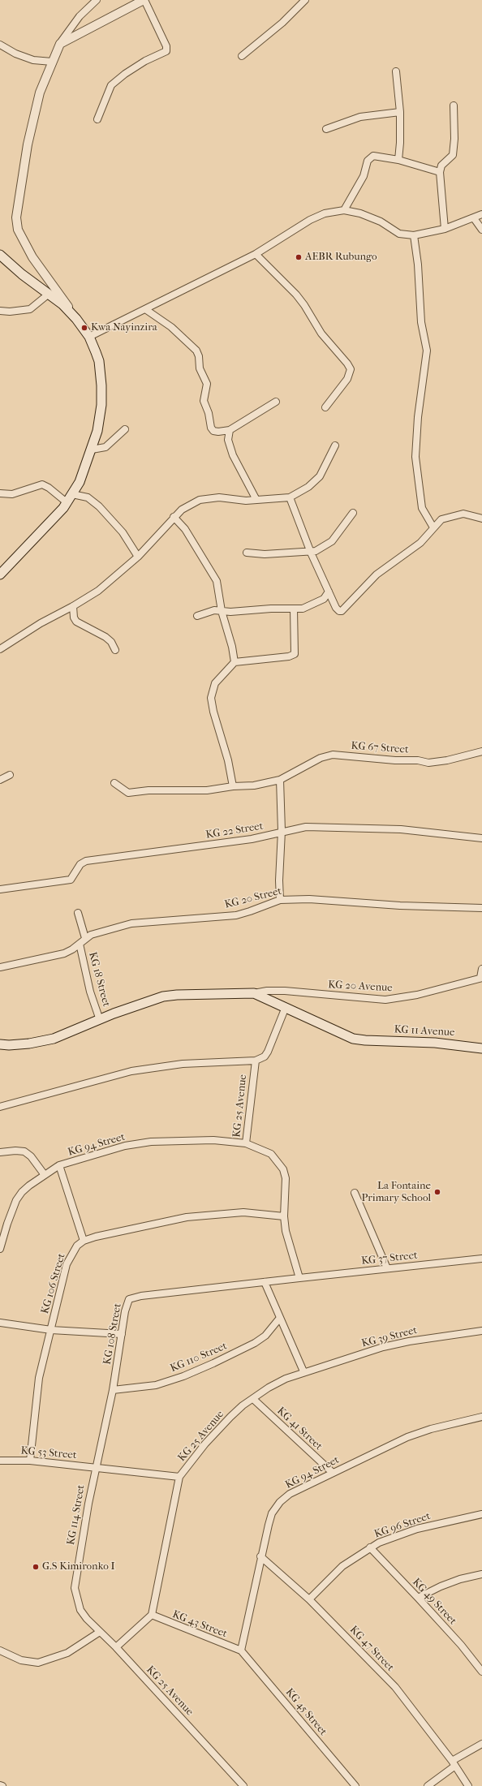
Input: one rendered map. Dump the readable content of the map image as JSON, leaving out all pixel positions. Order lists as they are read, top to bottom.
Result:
{
  "streets": {
    "main road": ["KG 11 Avenue"],
    "street": [
      "KG 67 Street",
      "KG 22 Street",
      "KG 20 Street",
      "KG 18 Street",
      "KG 20 Avenue",
      "KG 25 Avenue",
      "KG 94 Street",
      "KG 37 Street",
      "KG 106 Street",
      "KG 108 Street",
      "KG 39 Street",
      "KG 110 Street",
      "KG 41 Street",
      "KG 53 Street",
      "KG 114 Street",
      "KG 96 Street",
      "KG 49 Street",
      "KG 43 Street",
      "KG 47 Street",
      "KG 45 Street"
    ]
  },
  "crossings": [
    ["KG 20 Street", "KG 18 Street"],
    ["KG 20 Avenue", "KG 11 Avenue"],
    ["KG 11 Avenue", "KG 25 Avenue"],
    ["KG 25 Avenue", "KG 94 Street"],
    ["KG 25 Avenue", "KG 37 Street"],
    ["KG 25 Avenue", "KG 39 Street"],
    ["KG 25 Avenue", "KG 41 Street"],
    ["KG 25 Avenue", "KG 53 Street"],
    ["KG 25 Avenue", "KG 114 Street"],
    ["KG 25 Avenue", "KG 43 Street"],
    ["KG 94 Street", "KG 41 Street"],
    ["KG 94 Street", "KG 43 Street"],
    ["KG 94 Street", "KG 47 Street"],
    ["KG 94 Street", "KG 45 Street"],
    ["KG 106 Street", "KG 53 Street"],
    ["KG 108 Street", "KG 110 Street"],
    ["KG 108 Street", "KG 53 Street"],
    ["KG 108 Street", "KG 114 Street"],
    ["KG 53 Street", "KG 114 Street"],
    ["KG 96 Street", "KG 49 Street"],
    ["KG 96 Street", "KG 47 Street"],
    ["KG 43 Street", "KG 45 Street"]
  ],
  "places": [
    "AEBR Rubungo",
    "Kwa Nayinzira",
    "La Fontaine Primary School",
    "G.S Kimironko I"
  ]
}
